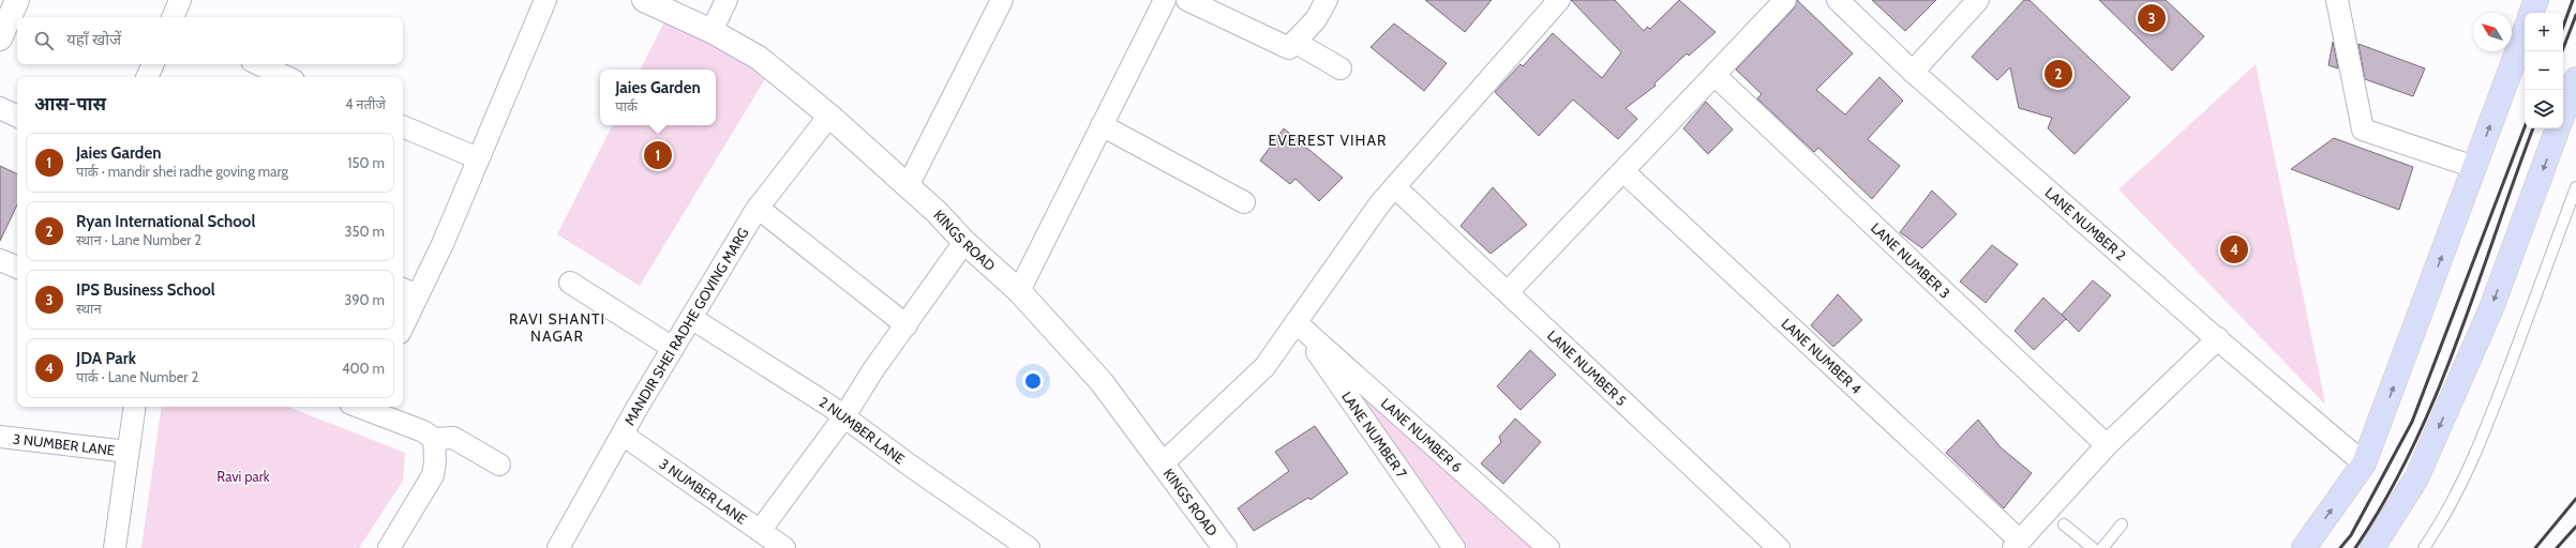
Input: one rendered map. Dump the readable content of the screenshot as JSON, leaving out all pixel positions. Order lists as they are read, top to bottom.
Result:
{
  "streets": {
    "street": [
      "LANE NUMBER 2",
      "KINGS ROAD",
      "LANE NUMBER 3",
      "MANDIR SHEI RADHE GOVING MARG",
      "LANE NUMBER 4",
      "LANE NUMBER 5",
      "2 NUMBER LANE",
      "LANE NUMBER 7",
      "LANE NUMBER 6",
      "3 NUMBER LANE"
    ]
  },
  "crossings": [
    ["KINGS ROAD", "MANDIR SHEI RADHE GOVING MARG"],
    ["MANDIR SHEI RADHE GOVING MARG", "2 NUMBER LANE"],
    ["MANDIR SHEI RADHE GOVING MARG", "3 NUMBER LANE"],
    ["LANE NUMBER 7", "LANE NUMBER 6"]
  ],
  "districts": ["EVEREST VIHAR", "RAVI SHANTI NAGAR"],
  "parks": ["Ravi park"],
  "north": "top left",
  "page": {
    "pins": [
      "3",
      "2",
      "1",
      "4"
    ],
    "map_buttons": ["+", "−"],
    "search": "यहाँ खोजें",
    "popup": ["Jaies Garden", "पार्क"],
    "heading": ["आस-पास", "4 नतीजे"],
    "list": [
      {
        "mark": "1",
        "name": "Jaies Garden",
        "note": "पार्क · mandir shei radhe goving marg",
        "value": "150 m"
      },
      {
        "mark": "2",
        "name": "Ryan International School",
        "note": "स्थान · Lane Number 2",
        "value": "350 m"
      },
      {
        "mark": "3",
        "name": "IPS Business School",
        "note": "स्थान",
        "value": "390 m"
      },
      {
        "mark": "4",
        "name": "JDA Park",
        "note": "पार्क · Lane Number 2",
        "value": "400 m"
      }
    ]
  }
}
